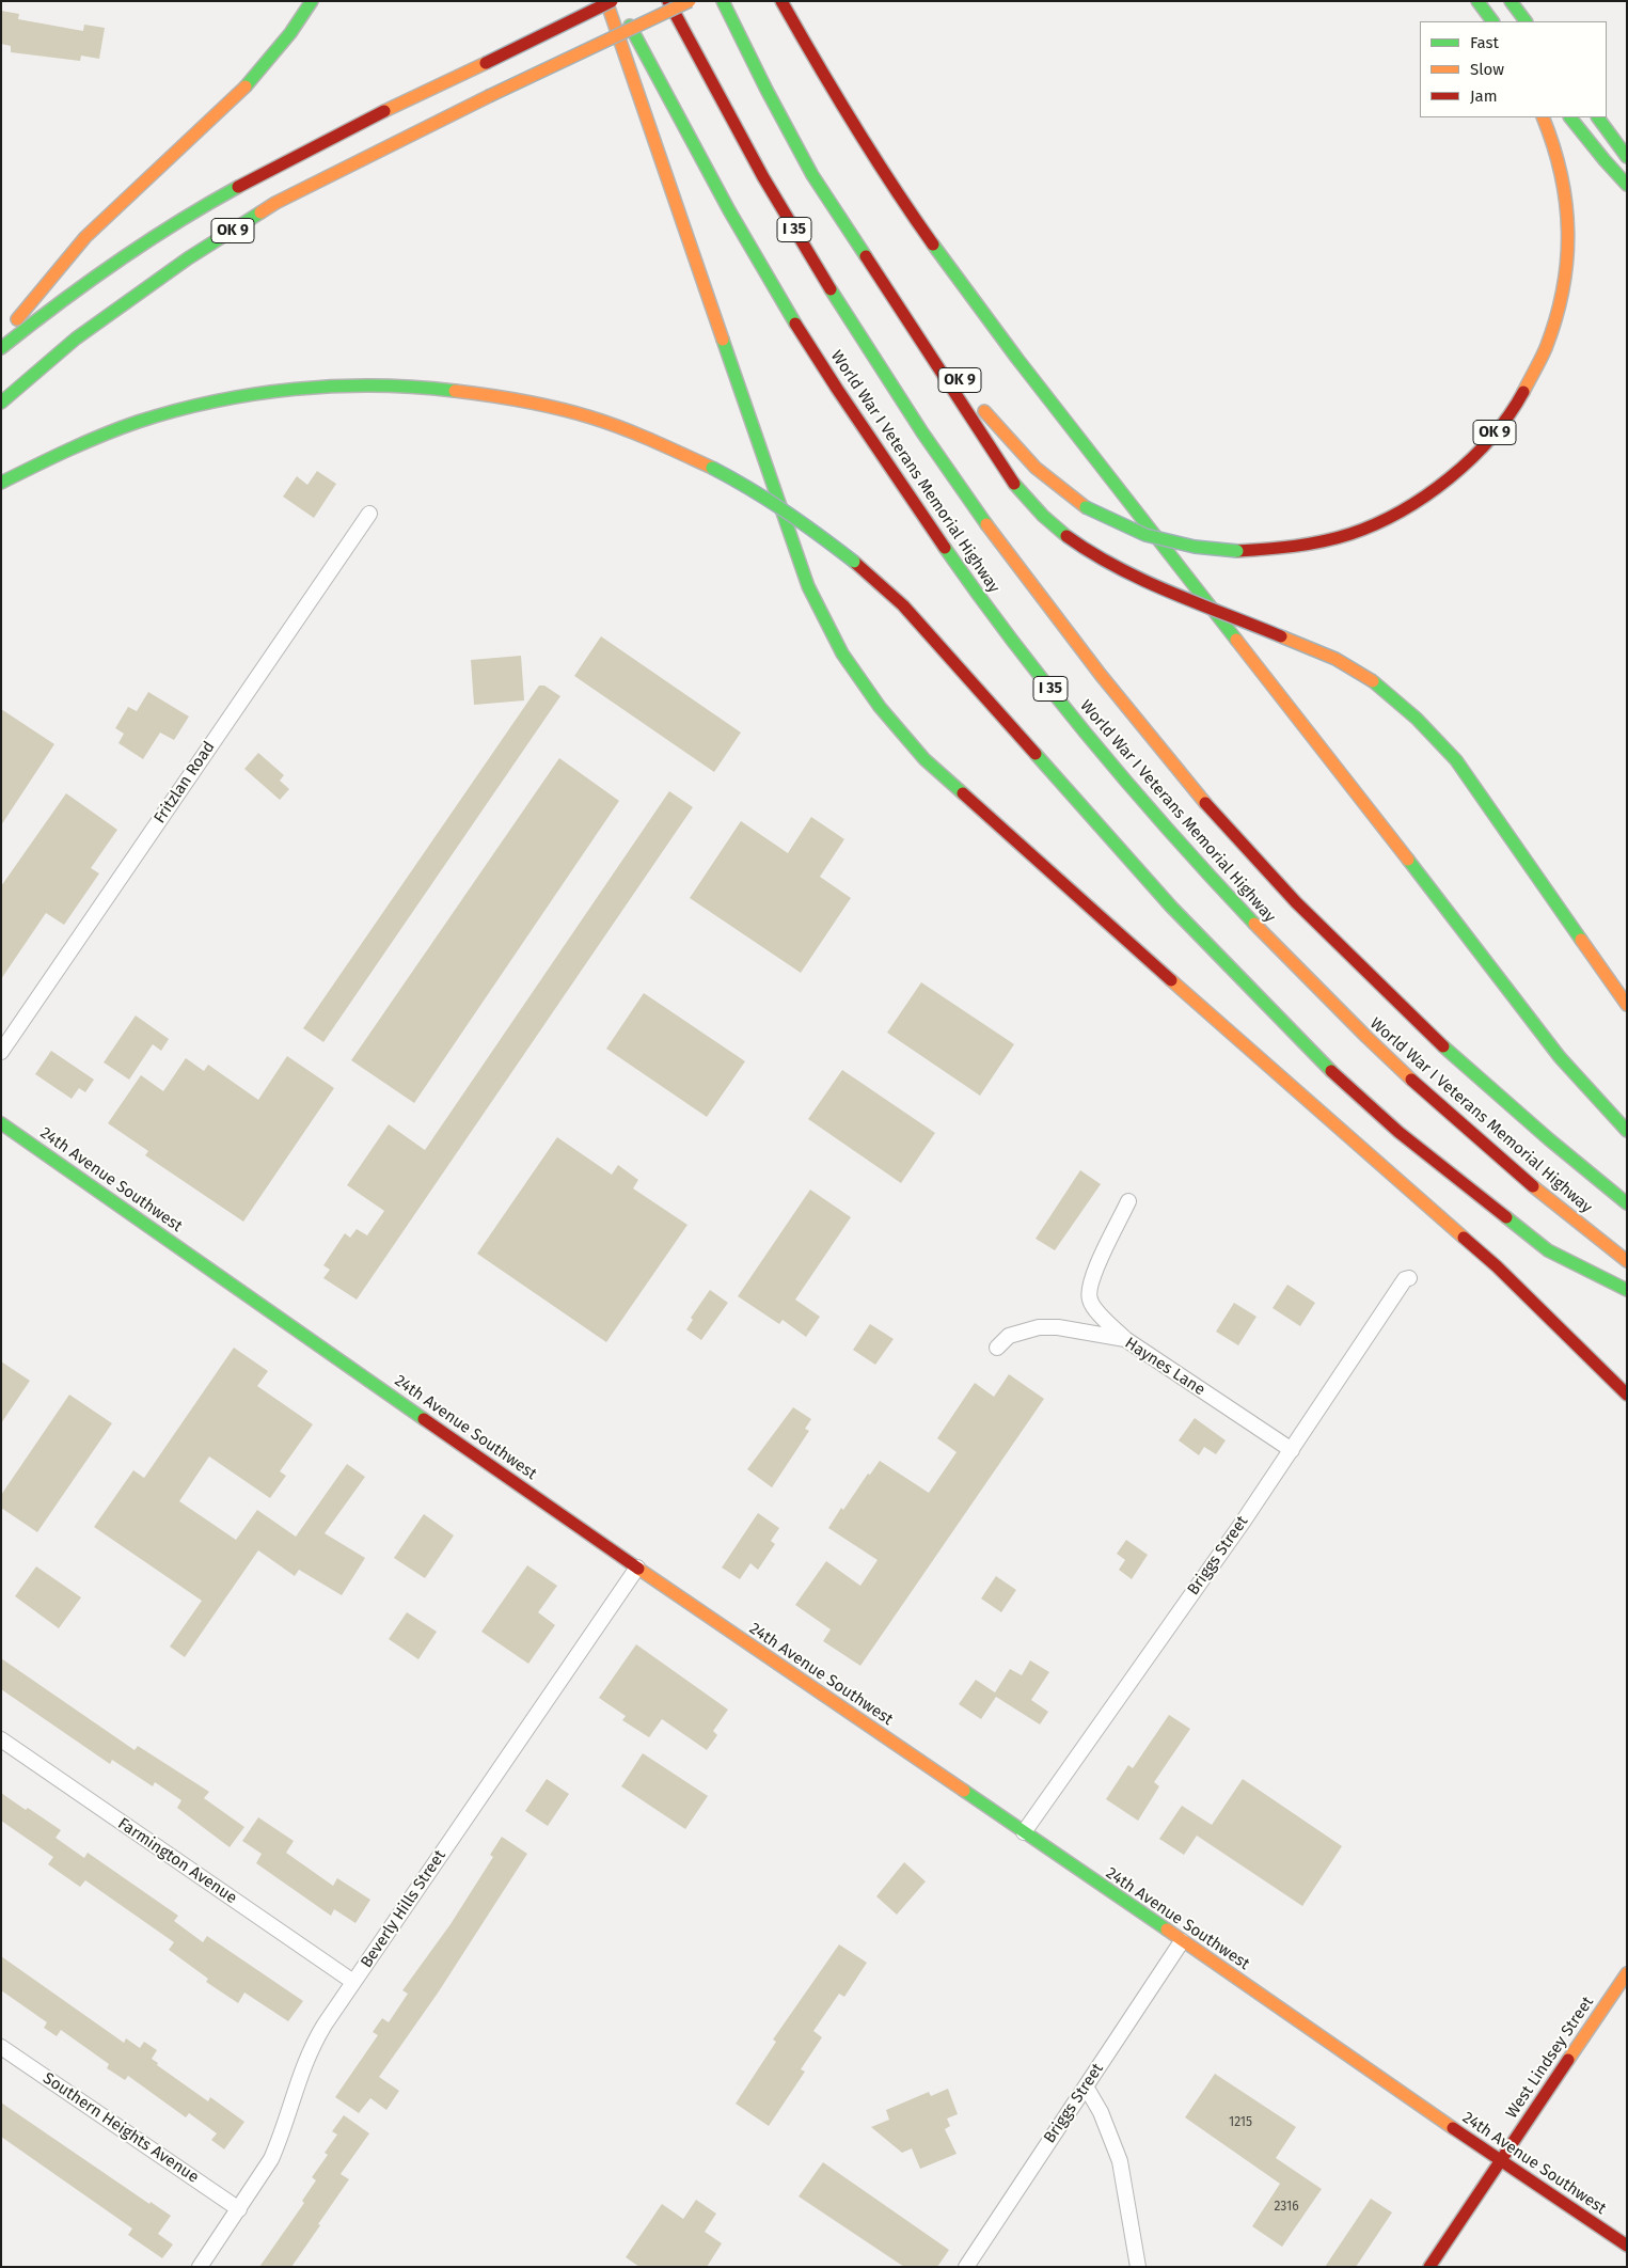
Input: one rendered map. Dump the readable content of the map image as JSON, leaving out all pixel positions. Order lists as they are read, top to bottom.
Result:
{
  "streets": {
    "main road": [
      "I 35",
      "OK 9",
      "World War I Veterans Memorial Highway",
      "24th Avenue Southwest",
      "West Lindsey Street"
    ],
    "street": [
      "Fritzlan Road",
      "Haynes Lane",
      "Briggs Street",
      "Farmington Avenue",
      "Beverly Hills Street",
      "Southern Heights Avenue"
    ]
  },
  "crossings": [
    ["24th Avenue Southwest", "Briggs Street"],
    ["24th Avenue Southwest", "Beverly Hills Street"],
    ["24th Avenue Southwest", "West Lindsey Street"],
    ["Haynes Lane", "Briggs Street"],
    ["Farmington Avenue", "Beverly Hills Street"],
    ["Beverly Hills Street", "Southern Heights Avenue"]
  ],
  "house_numbers": ["1215", "2316"],
  "legend": ["Fast", "Slow", "Jam"]
}
